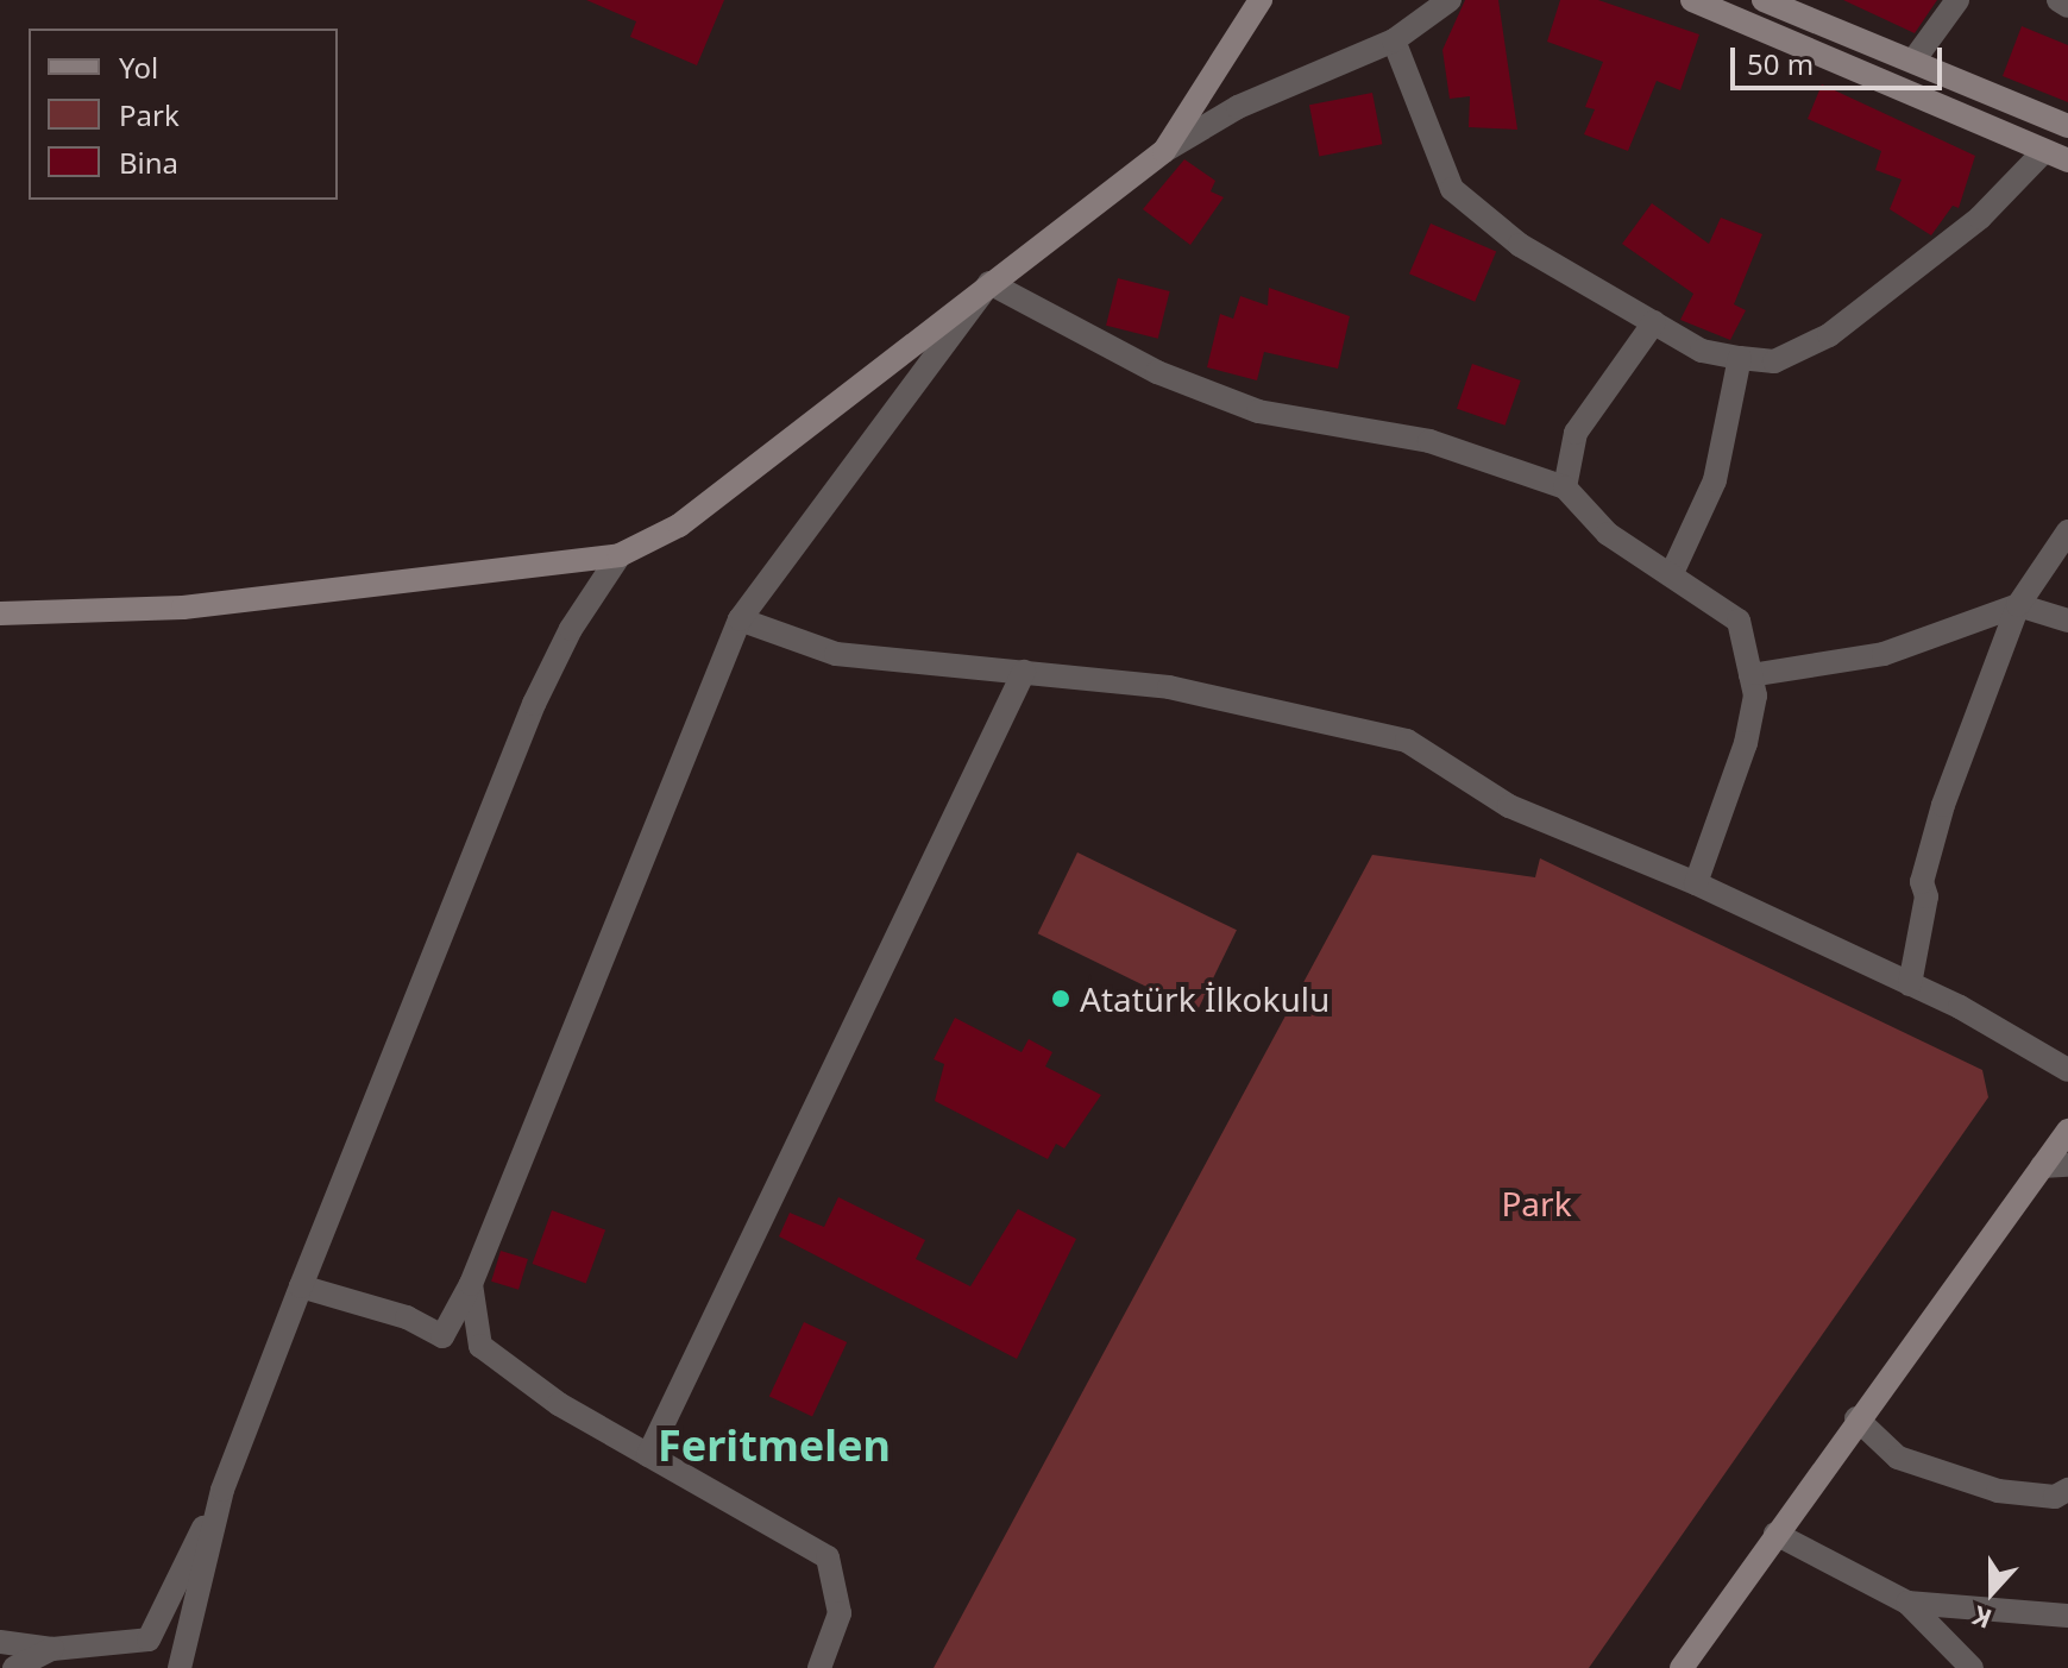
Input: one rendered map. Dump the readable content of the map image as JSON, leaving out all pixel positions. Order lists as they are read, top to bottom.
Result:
{
  "districts": ["Feritmelen"],
  "parks": ["Park"],
  "places": ["Atatürk İlkokulu"],
  "legend": ["Yol", "Park", "Bina"],
  "scale_bar": "50 m",
  "north": "bottom"
}
